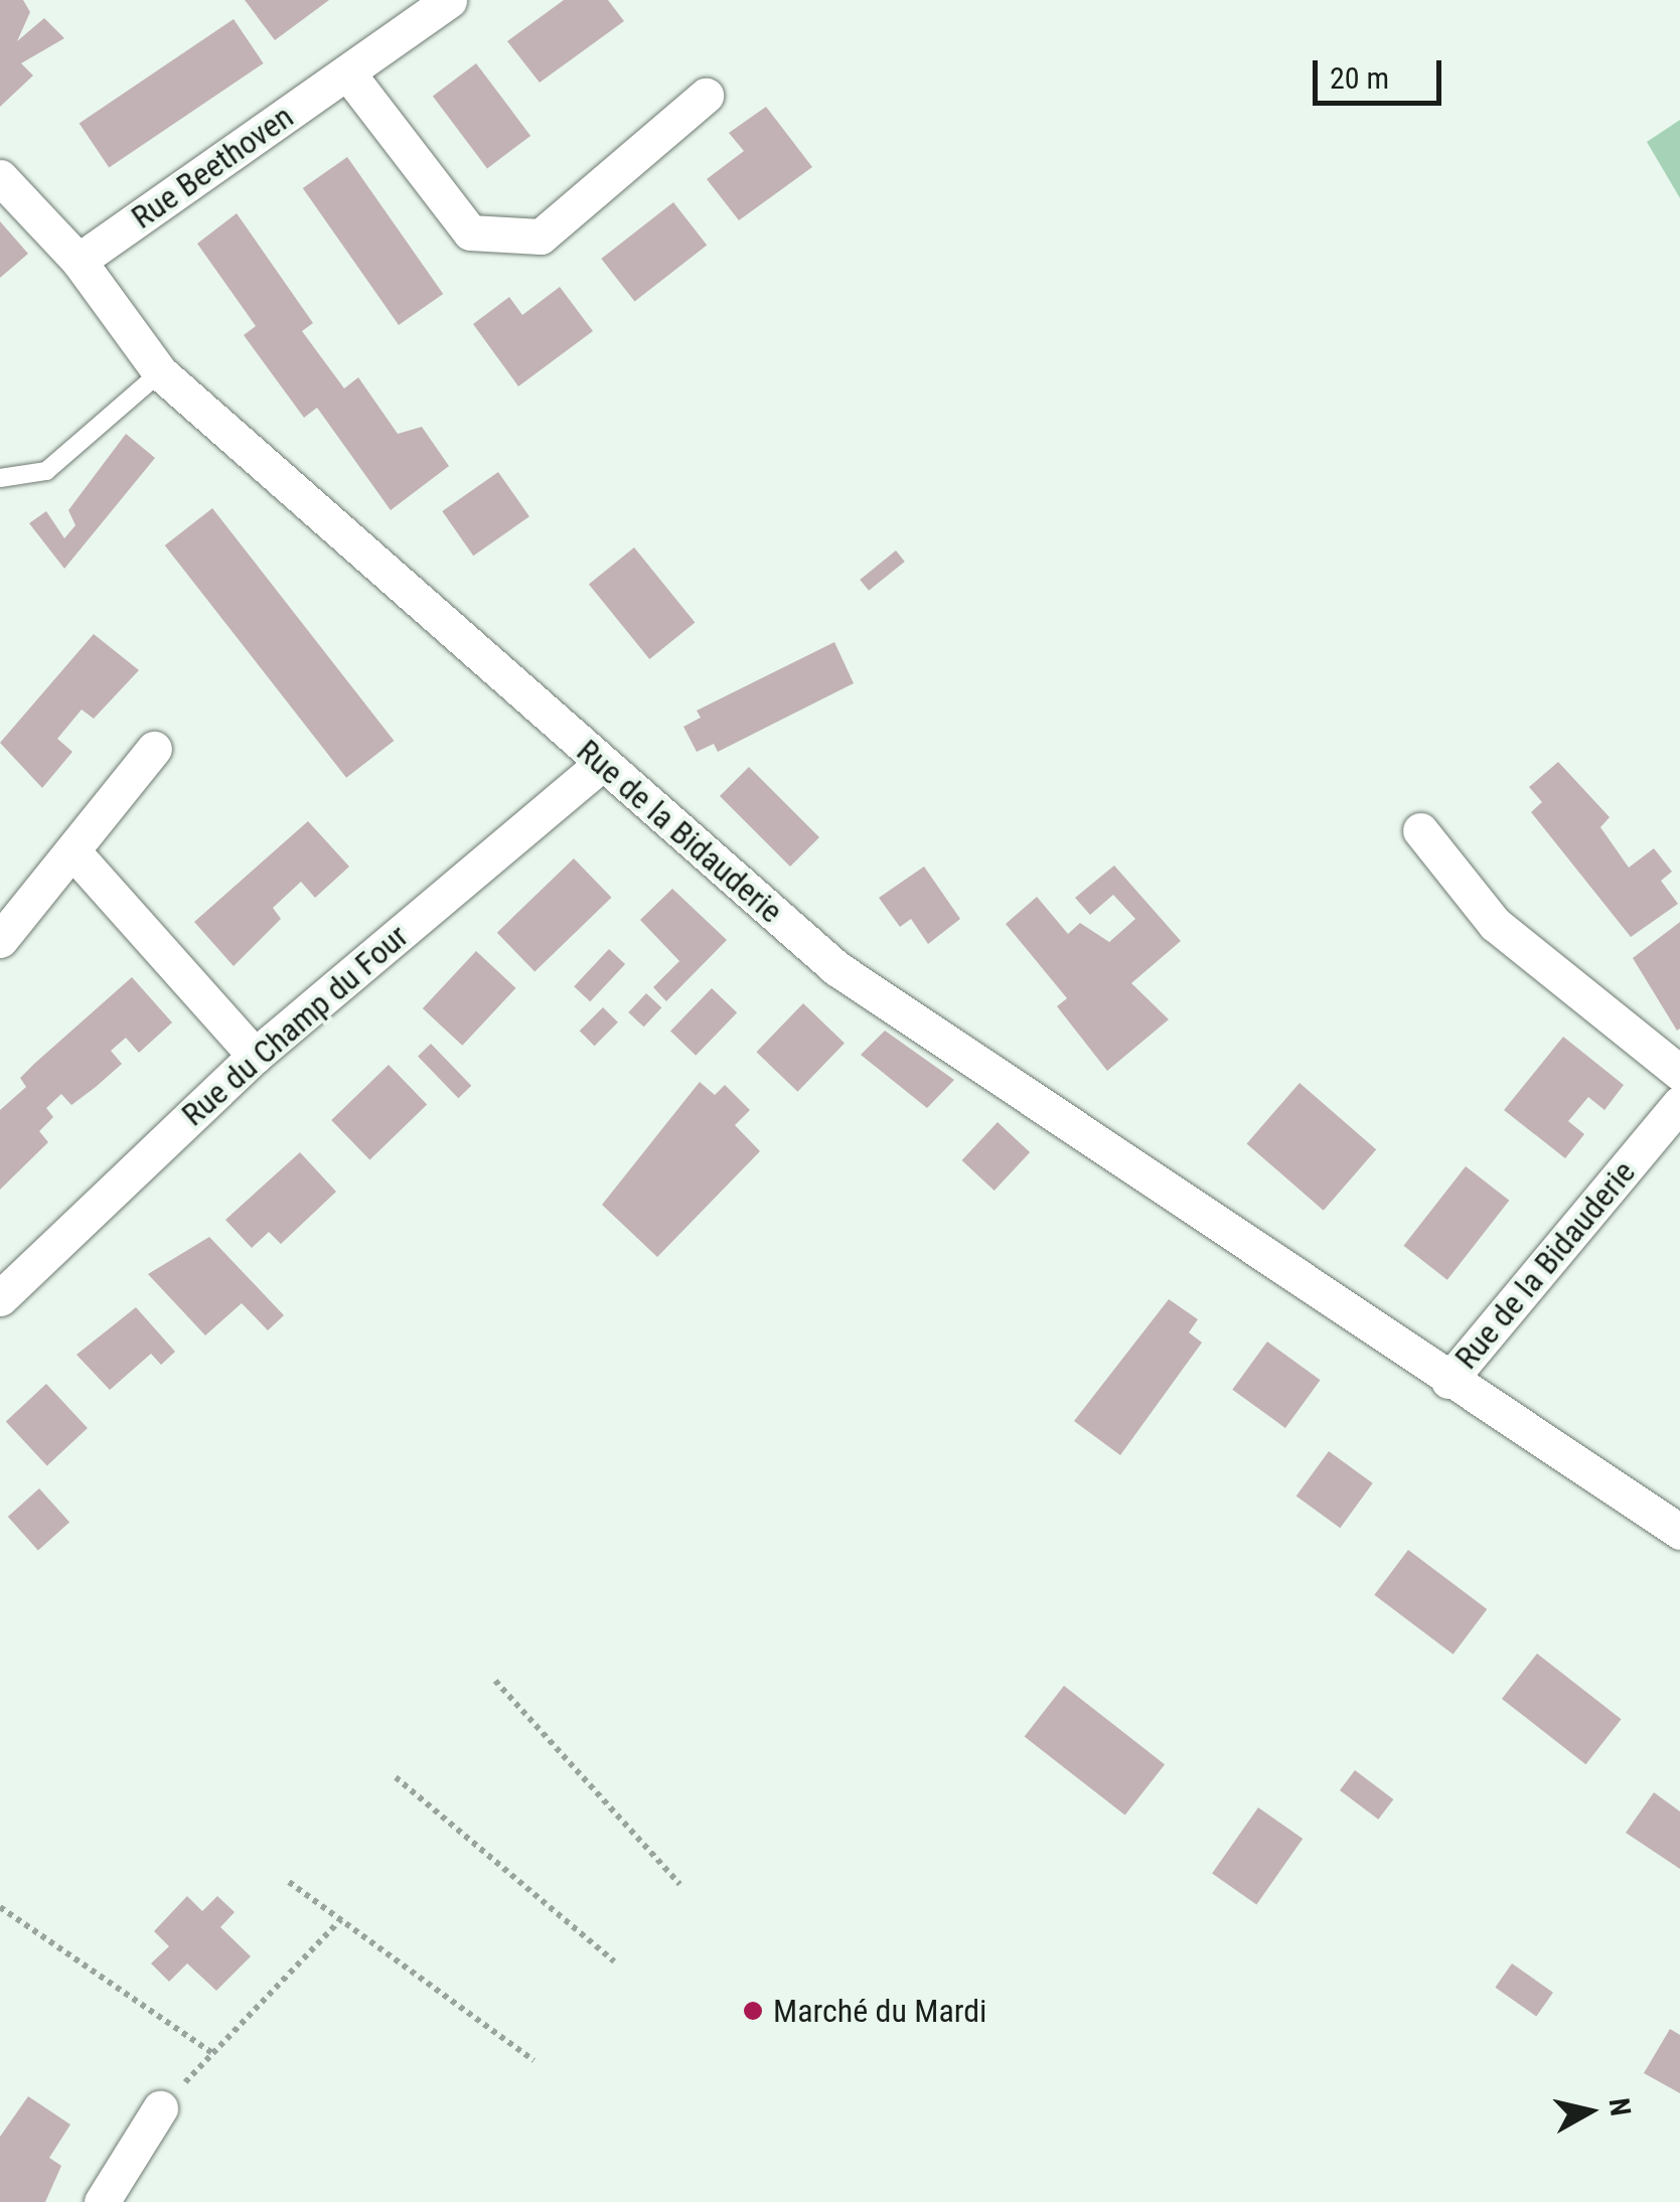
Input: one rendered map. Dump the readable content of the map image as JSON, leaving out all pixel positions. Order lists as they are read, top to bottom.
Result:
{
  "streets": {
    "street": ["Rue Beethoven", "Rue de la Bidauderie", "Rue du Champ du Four"]
  },
  "crossings": [
    ["Rue Beethoven", "Rue de la Bidauderie"],
    ["Rue de la Bidauderie", "Rue du Champ du Four"]
  ],
  "places": ["Marché du Mardi"],
  "scale_bar": "20 m",
  "north": "right"
}
